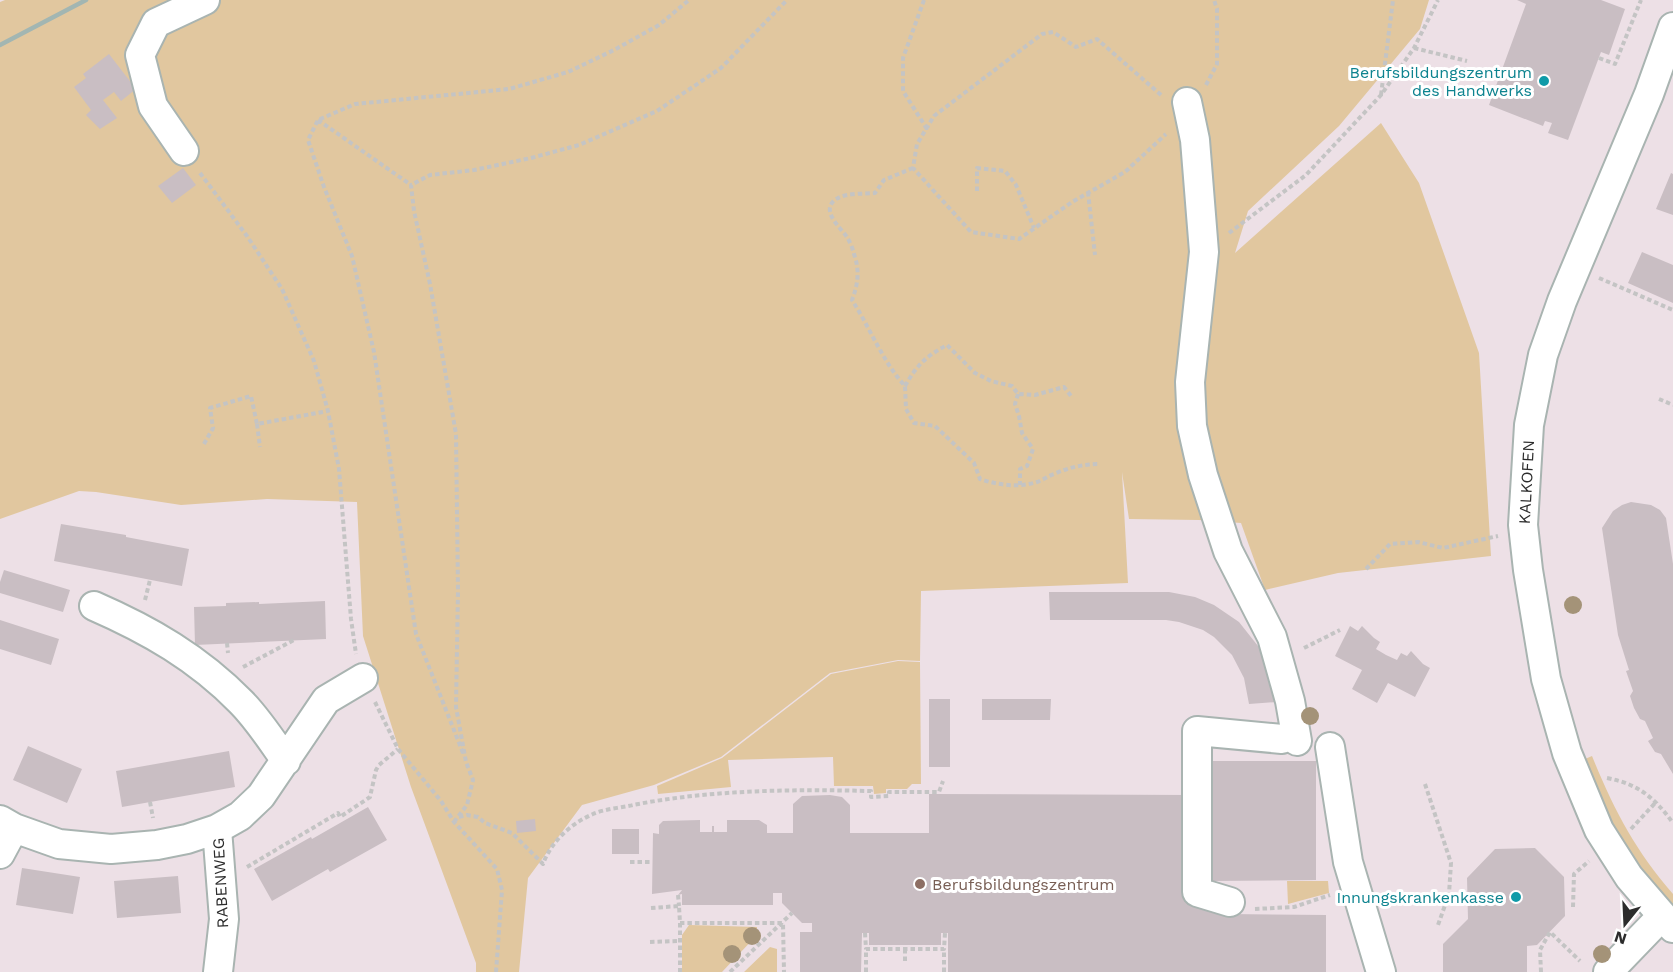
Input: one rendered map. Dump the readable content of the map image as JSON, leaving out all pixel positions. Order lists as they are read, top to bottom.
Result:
{
  "streets": {
    "street": ["KALKOFEN", "RABENWEG"]
  },
  "places": ["Berufsbildungszentrum des Handwerks", "Berufsbildungszentrum", "Innungskrankenkasse"],
  "north": "bottom"
}
